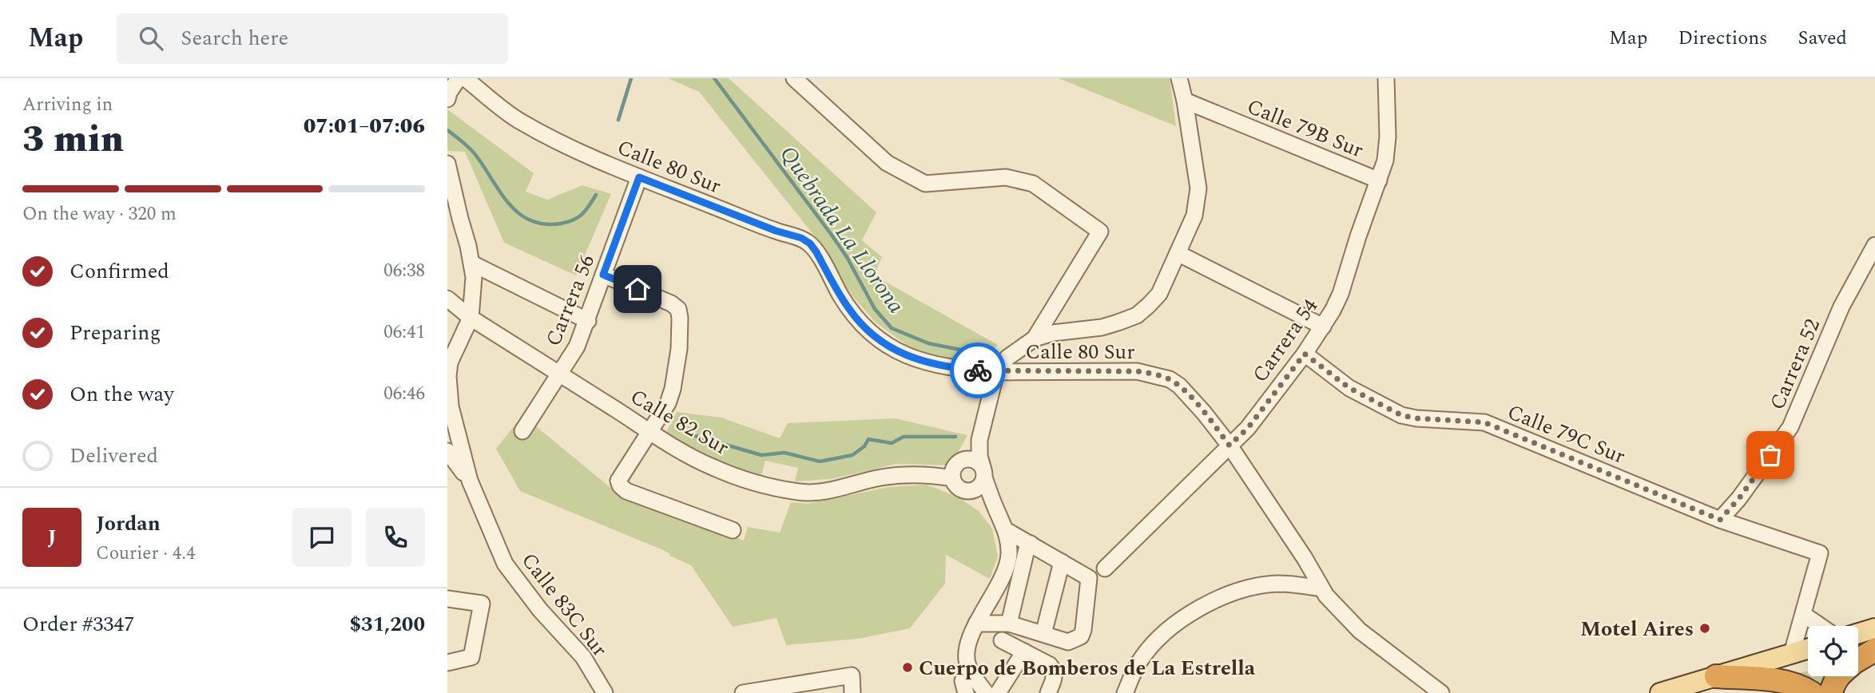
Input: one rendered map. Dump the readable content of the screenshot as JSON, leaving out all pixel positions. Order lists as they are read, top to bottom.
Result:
{
  "streets": {
    "street": [
      "Calle 79B Sur",
      "Calle 80 Sur",
      "Carrera 56",
      "Carrera 54",
      "Carrera 52",
      "Calle 82 Sur",
      "Calle 79C Sur",
      "Calle 83C Sur"
    ]
  },
  "crossings": [
    ["Calle 79B Sur", "Carrera 54"],
    ["Calle 80 Sur", "Carrera 56"],
    ["Calle 80 Sur", "Carrera 54"],
    ["Carrera 56", "Calle 82 Sur"],
    ["Carrera 54", "Calle 79C Sur"],
    ["Carrera 52", "Calle 79C Sur"]
  ],
  "water": ["Quebrada La Llorona"],
  "places": ["Motel Aires", "Cuerpo de Bomberos de La Estrella"],
  "page": {
    "header": "Map",
    "search": "Search here",
    "nav": ["Map", "Directions", "Saved"],
    "heading": ["3 min", "Arriving in", "07:01–07:06"],
    "panel": [
      "Jordan",
      "Courier · 4.4",
      "Order #3347",
      "$31,200"
    ],
    "bar": "On the way · 320 m",
    "list": [
      ["Confirmed", "06:38"],
      ["Preparing", "06:41"],
      ["On the way", "06:46"],
      "Delivered"
    ],
    "round": "J"
  }
}
